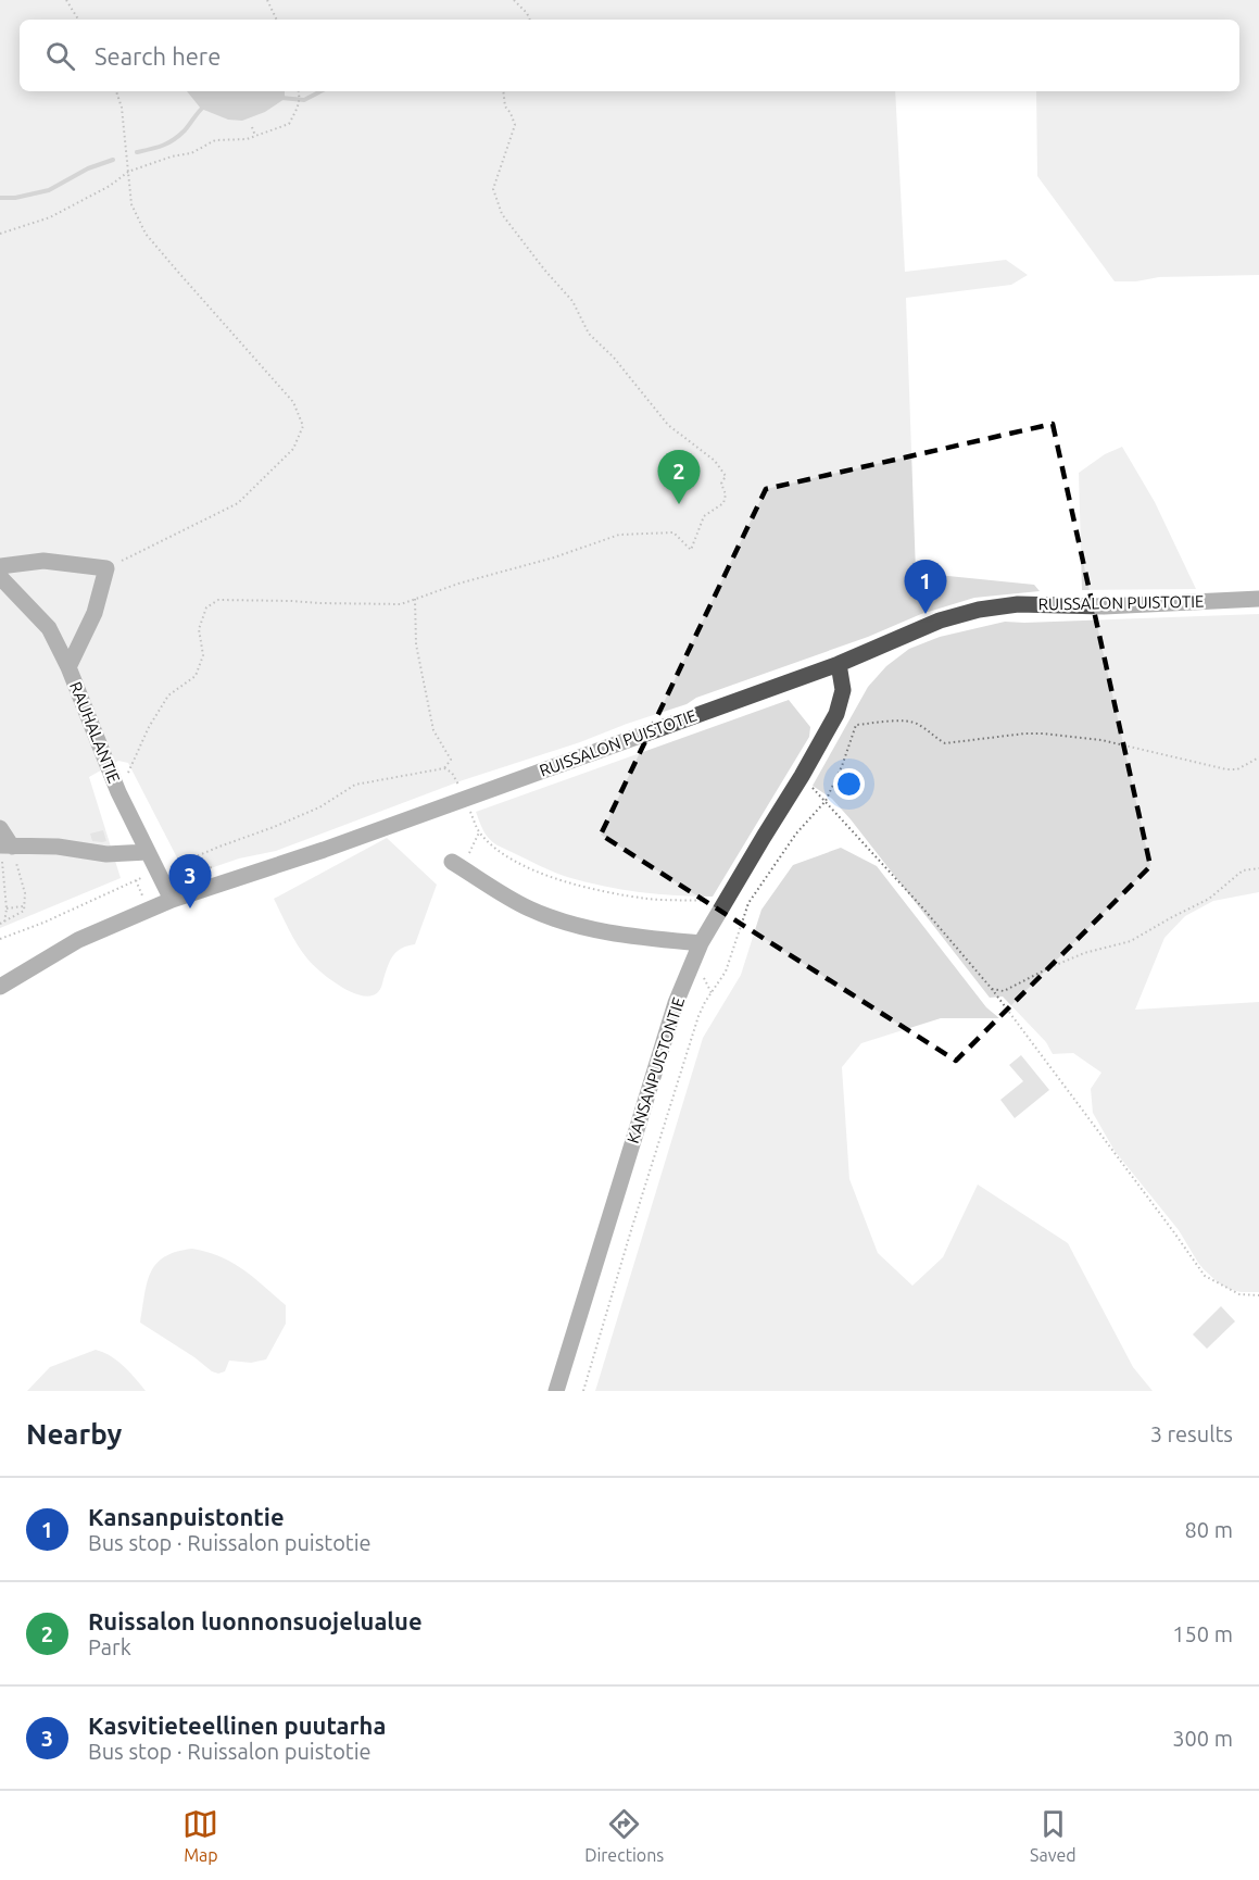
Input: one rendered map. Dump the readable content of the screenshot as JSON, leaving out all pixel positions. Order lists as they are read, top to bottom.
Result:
{
  "streets": {
    "street": ["RUISSALON PUISTOTIE", "RAUHALANTIE", "KANSANPUISTONTIE"]
  },
  "crossings": [
    ["RUISSALON PUISTOTIE", "RAUHALANTIE"],
    ["RUISSALON PUISTOTIE", "KANSANPUISTONTIE"]
  ],
  "page": {
    "search": "Search here",
    "pins": ["2", "1", "3"],
    "heading": ["Nearby", "3 results"],
    "list": [
      {
        "mark": "1",
        "name": "Kansanpuistontie",
        "note": "Bus stop · Ruissalon puistotie",
        "value": "80 m"
      },
      {
        "mark": "2",
        "name": "Ruissalon luonnonsuojelualue",
        "note": "Park",
        "value": "150 m"
      },
      {
        "mark": "3",
        "name": "Kasvitieteellinen puutarha",
        "note": "Bus stop · Ruissalon puistotie",
        "value": "300 m"
      }
    ],
    "nav": ["Map", "Directions", "Saved"]
  }
}
